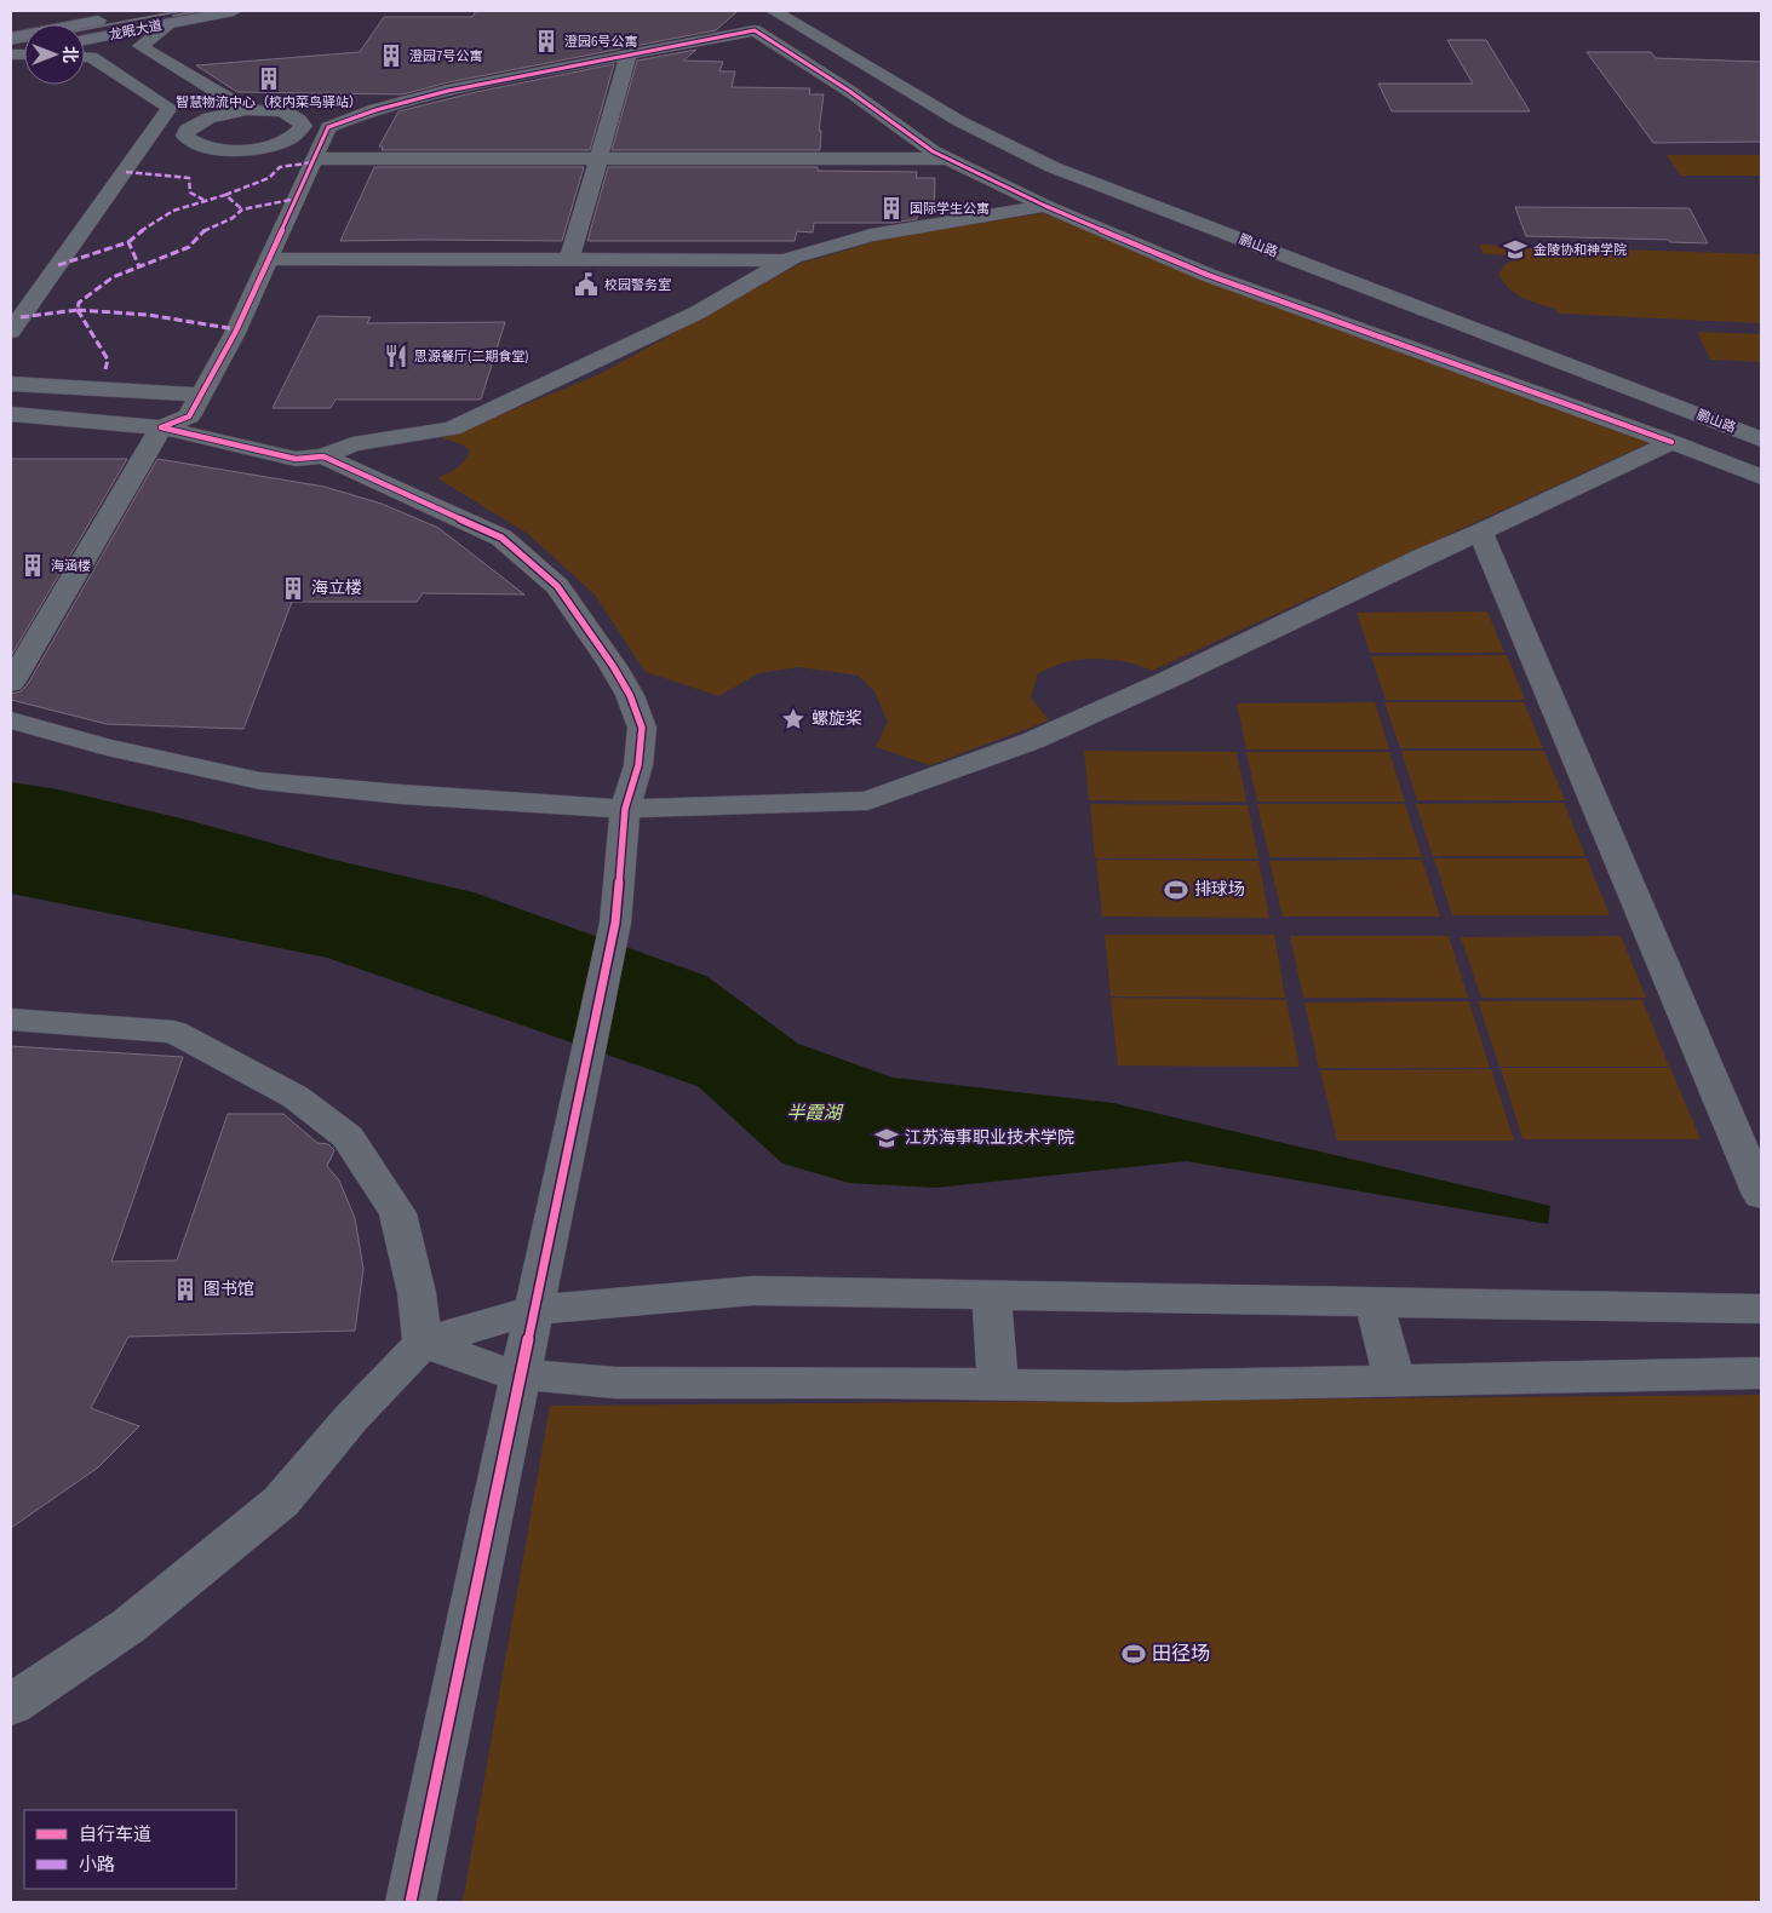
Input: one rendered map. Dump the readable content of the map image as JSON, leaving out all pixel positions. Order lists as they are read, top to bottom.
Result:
{
  "streets": {
    "main road": ["龙眠大道"],
    "street": ["鹏山路"]
  },
  "water": ["半霞湖"],
  "places": {
    "building": [
      "澄园6号公寓",
      "澄园7号公寓",
      "智慧物流中心（校内菜鸟驿站）",
      "国际学生公寓",
      "海涵楼",
      "海立楼",
      "图书馆"
    ],
    "school or university": ["金陵协和神学院", "江苏海事职业技术学院"],
    "public building": ["校园警务室"],
    "restaurant": ["思源餐厅(二期食堂)"],
    "place": ["螺旋桨"],
    "sports": ["排球场", "田径场"]
  },
  "legend": ["自行车道", "小路"],
  "north": "right"
}
